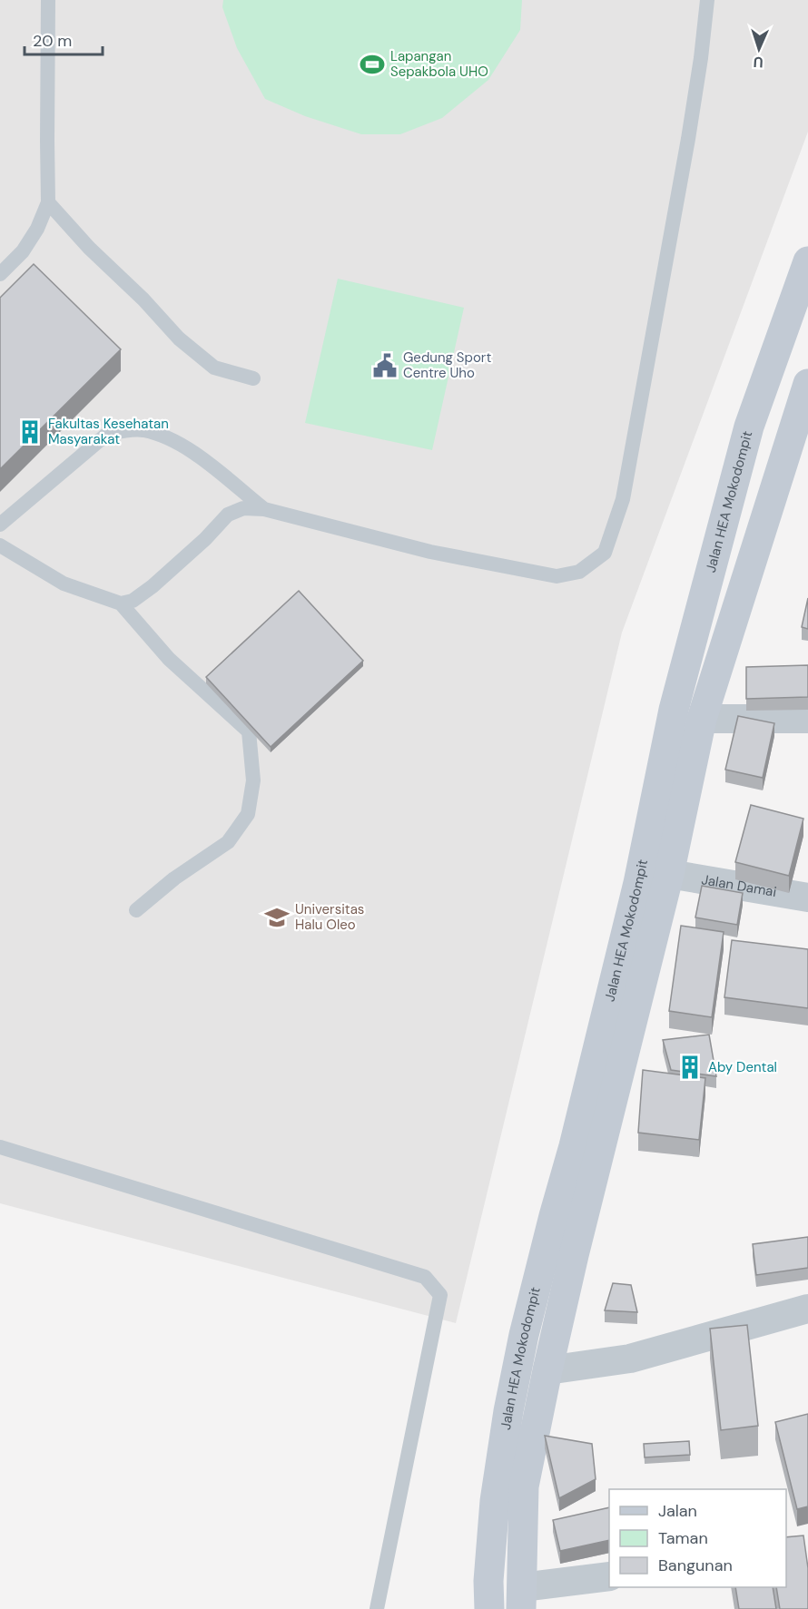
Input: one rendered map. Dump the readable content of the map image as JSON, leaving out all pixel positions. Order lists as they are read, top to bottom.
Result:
{
  "streets": {
    "street": ["Jalan HEA Mokodompit", "Jalan Damai"]
  },
  "crossings": [
    ["Jalan HEA Mokodompit", "Jalan Damai"]
  ],
  "places": {
    "sports": ["Lapangan Sepakbola UHO"],
    "public building": ["Gedung Sport Centre Uho"],
    "building": ["Fakultas Kesehatan Masyarakat", "Aby Dental"],
    "school or university": ["Universitas Halu Oleo"]
  },
  "legend": ["Jalan", "Taman", "Bangunan"],
  "scale_bar": "20 m",
  "north": "bottom"
}
